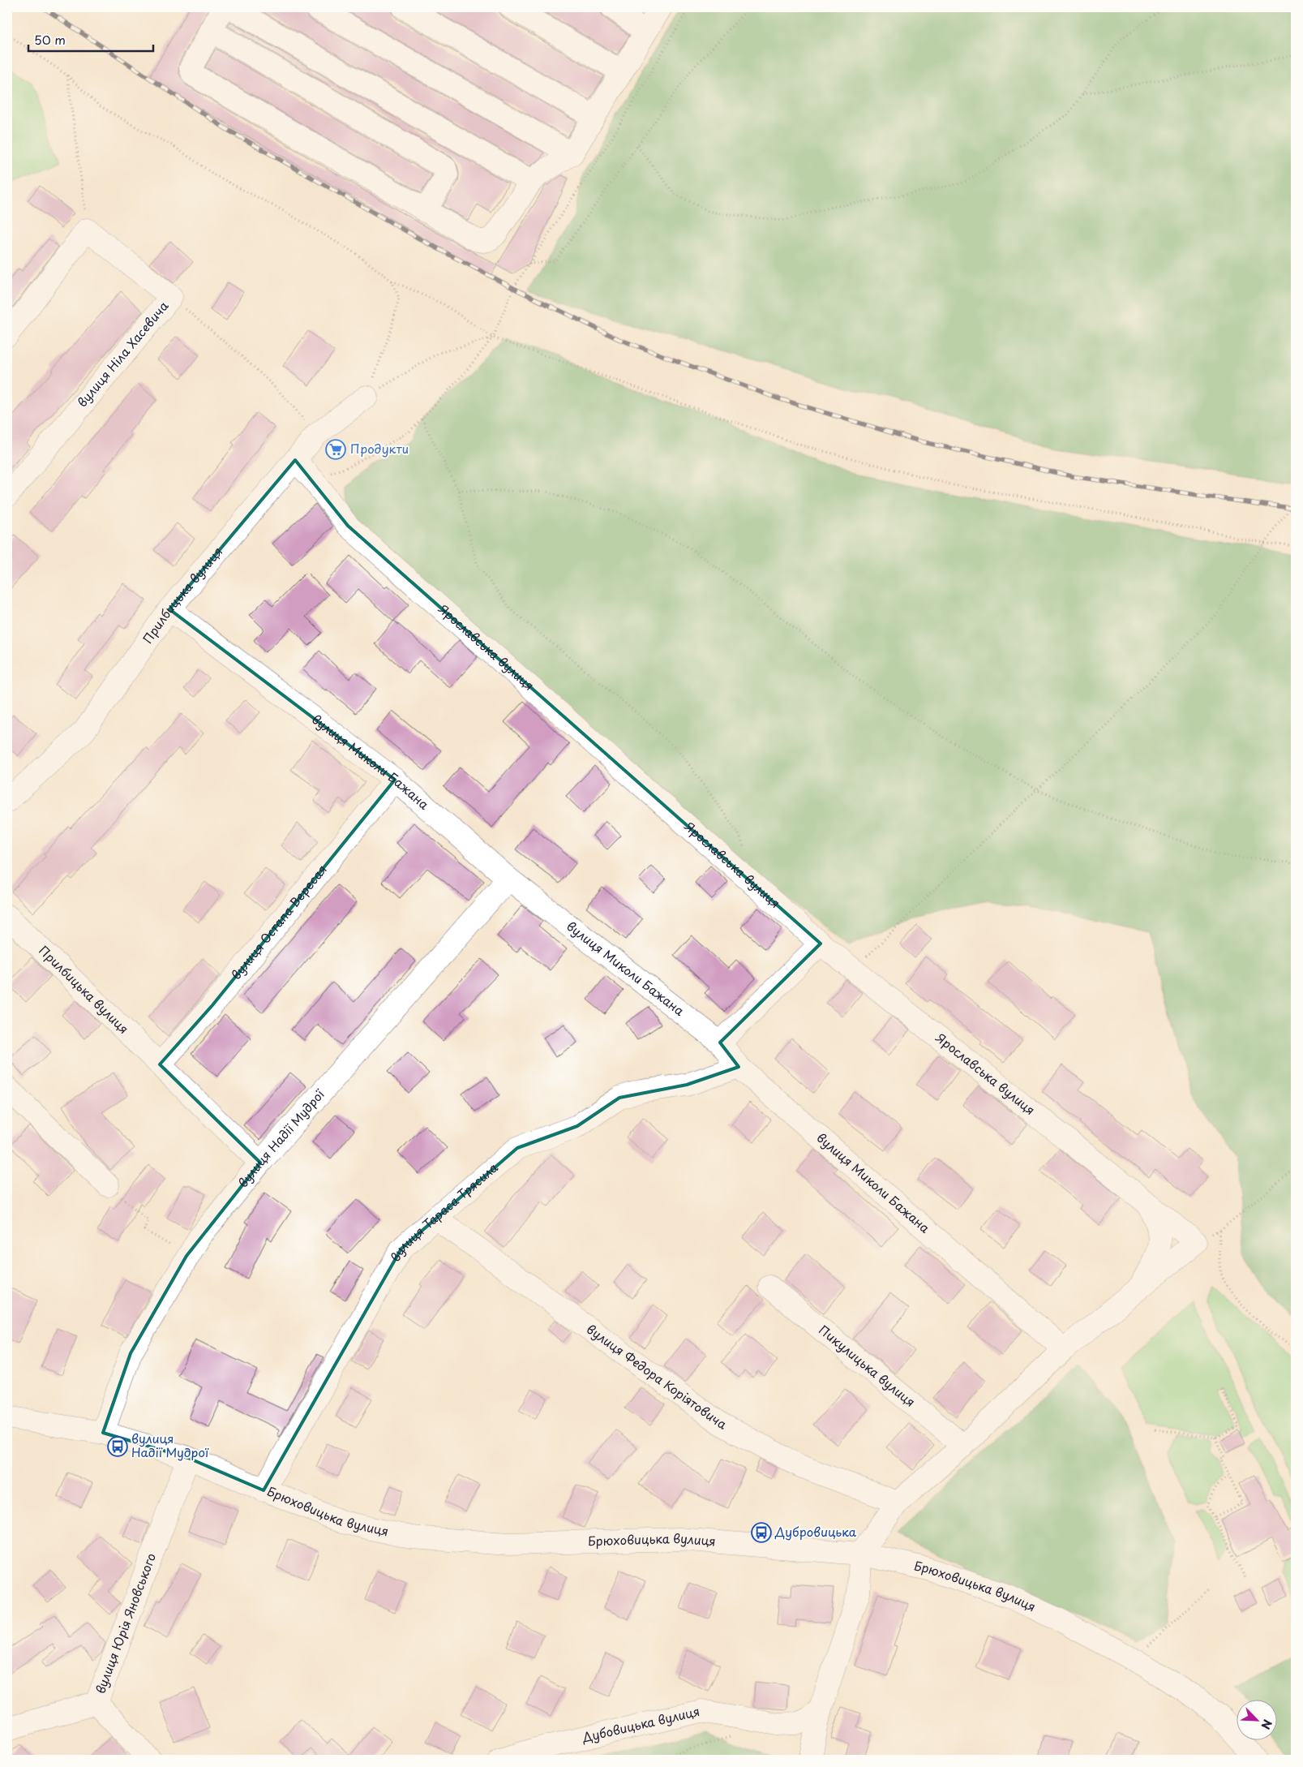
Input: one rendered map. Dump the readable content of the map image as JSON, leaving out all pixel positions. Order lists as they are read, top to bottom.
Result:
{
  "streets": {
    "street": [
      "вулиця Ніла Хасевича",
      "Прилбицька вулиця",
      "Ярославська вулиця",
      "вулиця Миколи Бажана",
      "вулиця Остапа Вересая",
      "вулиця Надії Мудрої",
      "вулиця Тараса Трясила",
      "Пикулицька вулиця",
      "вулиця Федора Коріятовича",
      "Брюховицька вулиця",
      "вулиця Юрія Яновського",
      "Дубовицька вулиця"
    ]
  },
  "crossings": [
    ["Прилбицька вулиця", "Ярославська вулиця"],
    ["Прилбицька вулиця", "вулиця Миколи Бажана"],
    ["Прилбицька вулиця", "вулиця Остапа Вересая"],
    ["Прилбицька вулиця", "вулиця Надії Мудрої"],
    ["вулиця Миколи Бажана", "вулиця Остапа Вересая"],
    ["вулиця Миколи Бажана", "вулиця Надії Мудрої"],
    ["вулиця Миколи Бажана", "вулиця Тараса Трясила"],
    ["вулиця Надії Мудрої", "Брюховицька вулиця"],
    ["вулиця Тараса Трясила", "вулиця Федора Коріятовича"],
    ["вулиця Тараса Трясила", "Брюховицька вулиця"],
    ["Брюховицька вулиця", "вулиця Юрія Яновського"]
  ],
  "places": {
    "supermarket": ["Продукти"],
    "bus stop": ["вулиця Надії Мудрої", "Дубровицька"]
  },
  "scale_bar": "50 m",
  "north": "bottom right"
}
